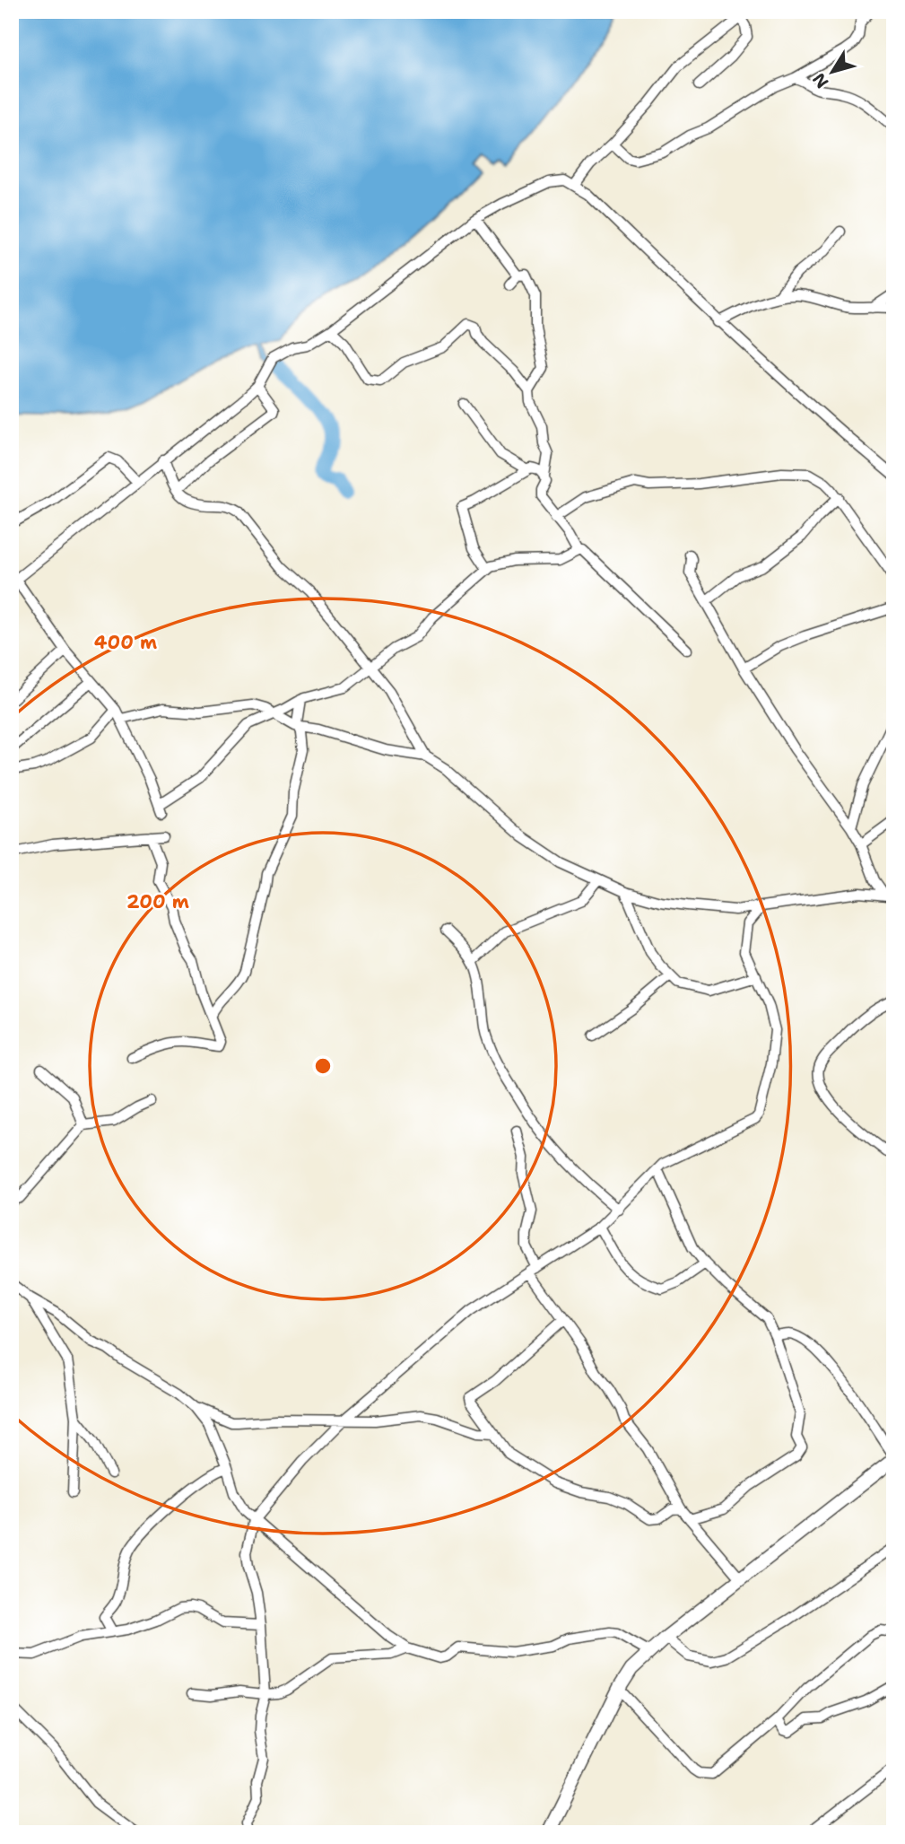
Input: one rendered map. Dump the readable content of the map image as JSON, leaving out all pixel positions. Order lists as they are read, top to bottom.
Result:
{
  "north": "bottom left",
  "rings": ["400 m", "200 m"]
}
